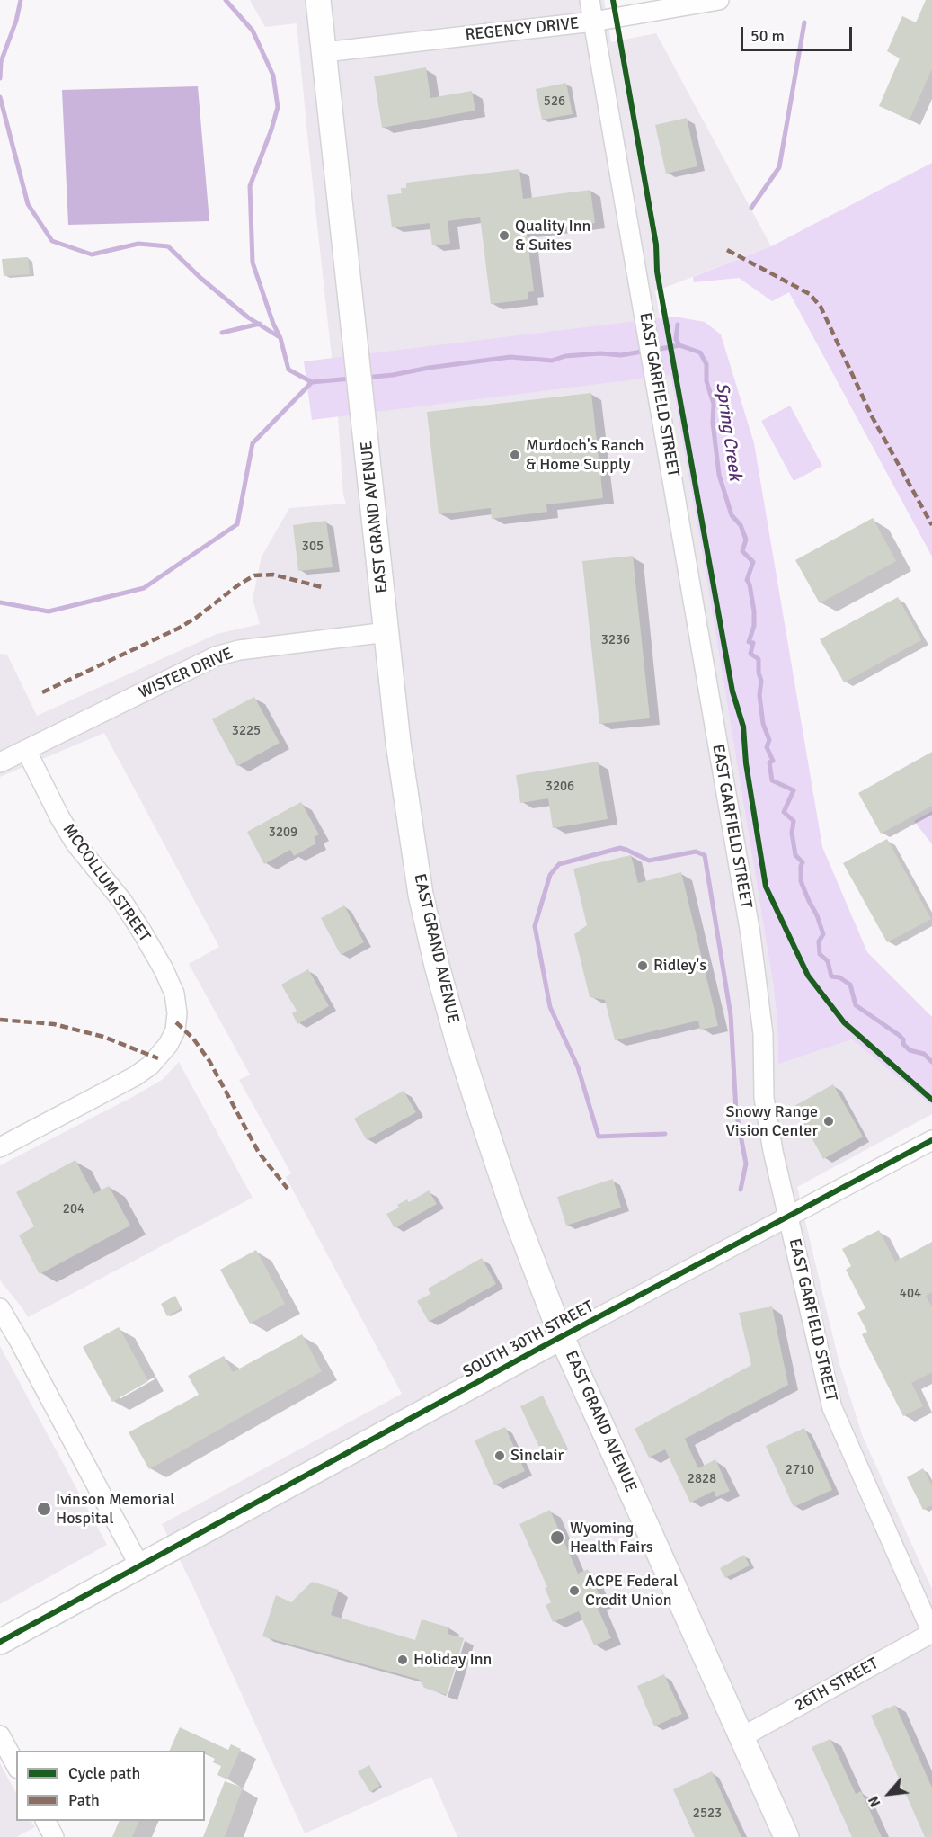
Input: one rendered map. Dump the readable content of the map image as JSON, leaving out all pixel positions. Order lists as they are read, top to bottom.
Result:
{
  "streets": {
    "main road": ["EAST GRAND AVENUE", "SOUTH 30TH STREET"],
    "street": [
      "REGENCY DRIVE",
      "EAST GARFIELD STREET",
      "WISTER DRIVE",
      "MCCOLLUM STREET",
      "26TH STREET"
    ]
  },
  "crossings": [
    ["REGENCY DRIVE", "EAST GARFIELD STREET"],
    ["REGENCY DRIVE", "EAST GRAND AVENUE"],
    ["EAST GARFIELD STREET", "SOUTH 30TH STREET"],
    ["EAST GARFIELD STREET", "26TH STREET"],
    ["EAST GRAND AVENUE", "WISTER DRIVE"],
    ["EAST GRAND AVENUE", "SOUTH 30TH STREET"],
    ["EAST GRAND AVENUE", "26TH STREET"],
    ["WISTER DRIVE", "MCCOLLUM STREET"]
  ],
  "water": ["Spring Creek"],
  "places": [
    "Quality Inn & Suites",
    "Murdoch's Ranch & Home Supply",
    "Ridley's",
    "Snowy Range Vision Center",
    "Sinclair",
    "Ivinson Memorial Hospital",
    "Wyoming Health Fairs",
    "ACPE Federal Credit Union",
    "Holiday Inn"
  ],
  "house_numbers": [
    "526",
    "305",
    "3236",
    "3225",
    "3206",
    "3209",
    "204",
    "404",
    "2710",
    "2828",
    "2523"
  ],
  "legend": ["Cycle path", "Path"],
  "scale_bar": "50 m",
  "north": "bottom left"
}
